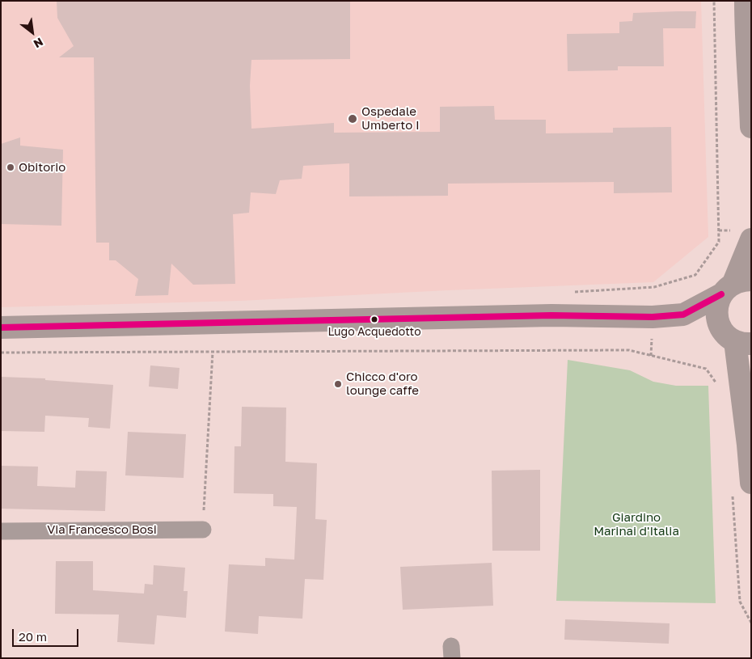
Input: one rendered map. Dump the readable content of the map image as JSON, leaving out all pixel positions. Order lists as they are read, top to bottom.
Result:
{
  "streets": {
    "street": ["Via Francesco Bosi"]
  },
  "parks": ["Giardino Marinai d'Italia"],
  "places": [
    "Ospedale Umberto I",
    "Obitorio",
    "Lugo Acquedotto",
    "Chicco d'oro lounge caffe"
  ],
  "scale_bar": "20 m",
  "north": "bottom right"
}
